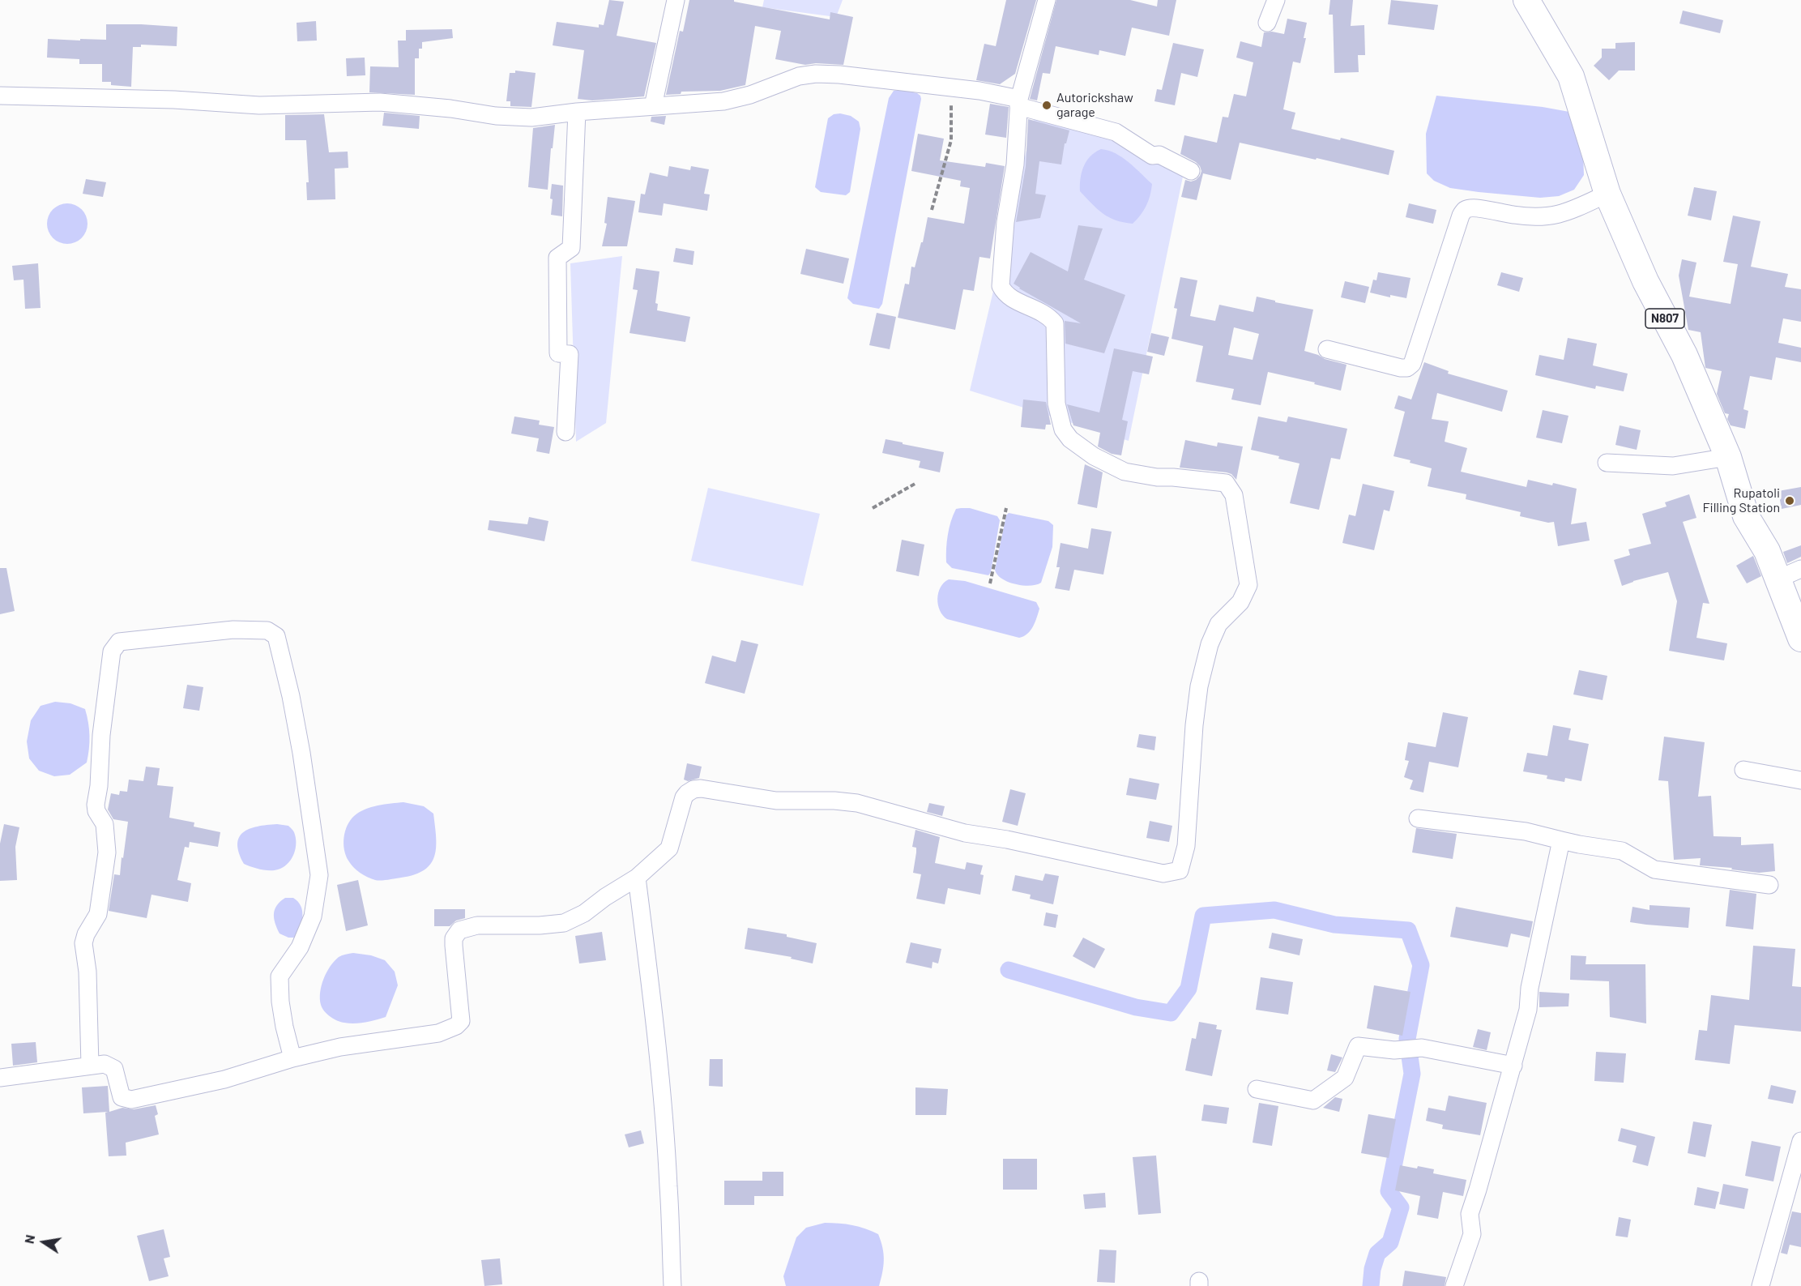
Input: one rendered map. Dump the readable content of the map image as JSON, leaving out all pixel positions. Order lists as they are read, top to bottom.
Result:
{
  "streets": {
    "highway": ["N807"]
  },
  "places": ["Autorickshaw garage", "Rupatoli Filling Station"],
  "north": "left"
}
